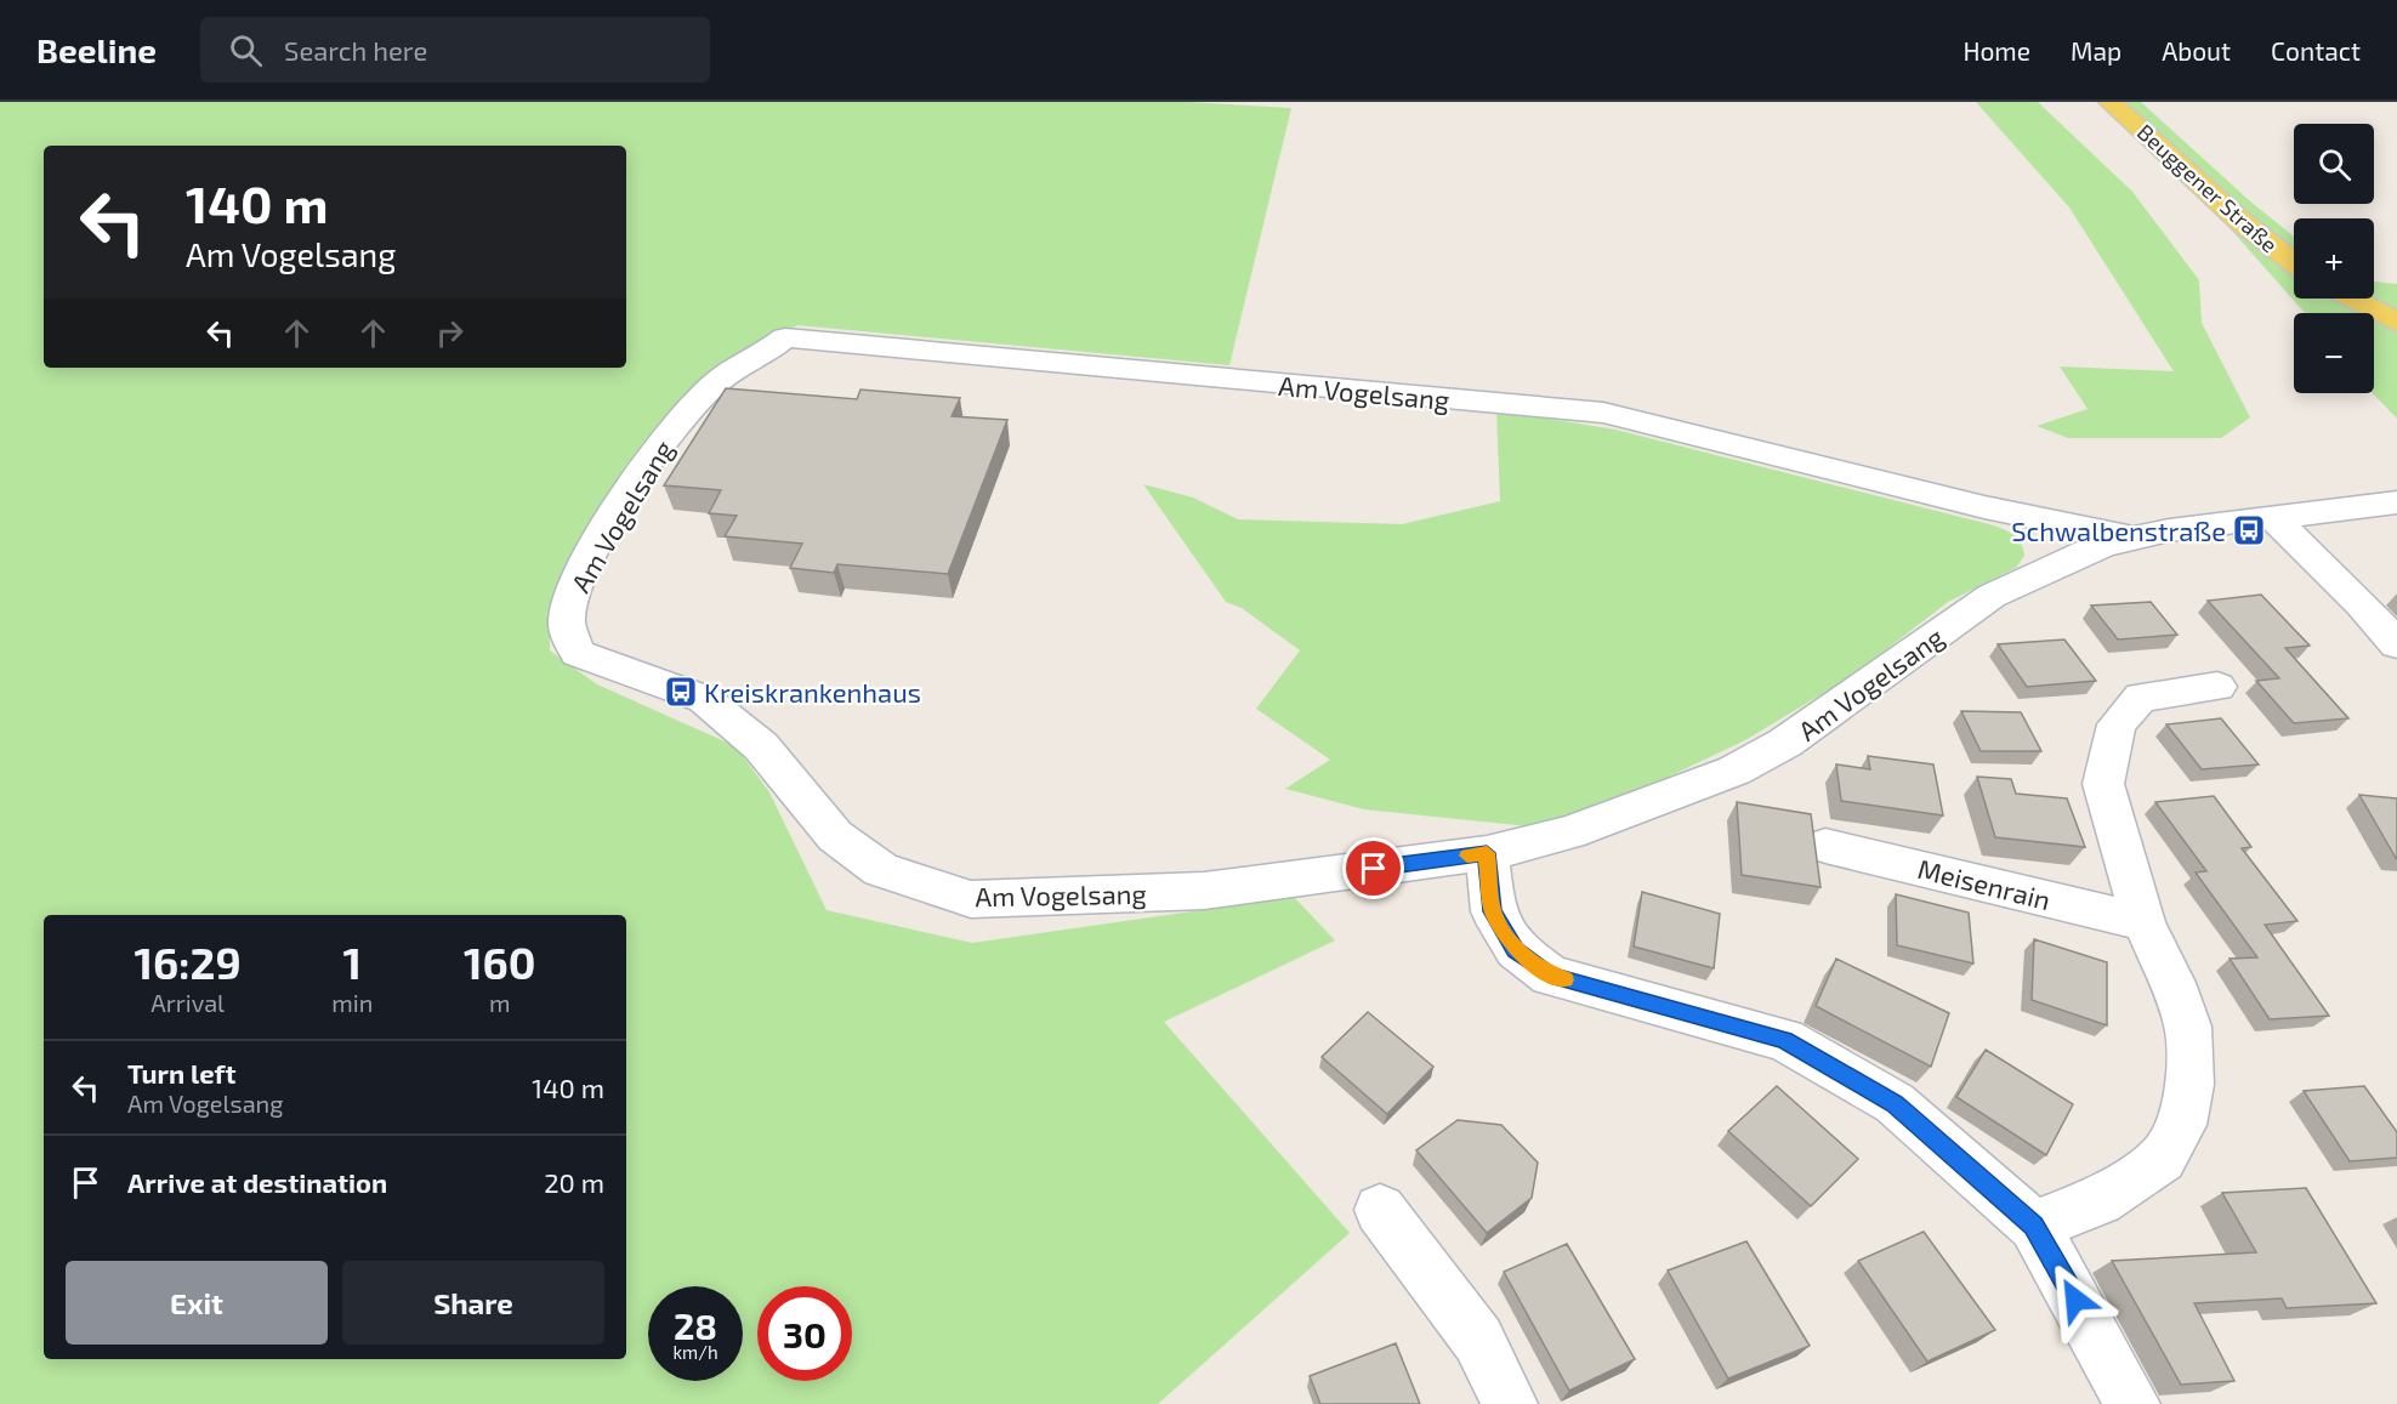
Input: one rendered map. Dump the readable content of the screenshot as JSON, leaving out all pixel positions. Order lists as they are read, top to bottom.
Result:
{
  "streets": {
    "main road": ["Beuggener Straße"],
    "street": ["Am Vogelsang", "Meisenrain"]
  },
  "places": {
    "bus stop": ["Schwalbenstraße", "Kreiskrankenhaus"]
  },
  "page": {
    "header": "Beeline",
    "search": "Search here",
    "nav": [
      "Home",
      "Map",
      "About",
      "Contact"
    ],
    "map_buttons": ["+", "−"],
    "turn": ["140 m", "Am Vogelsang"],
    "eta": [
      "16:29",
      "Arrival",
      "1",
      "min",
      "160",
      "m"
    ],
    "list": [
      {
        "name": "Turn left",
        "note": "Am Vogelsang",
        "value": "140 m"
      },
      {
        "name": "Arrive at destination",
        "value": "20 m"
      }
    ],
    "buttons": ["Exit", "Share"],
    "speed": "28 km/h",
    "limit": "30"
  }
}
